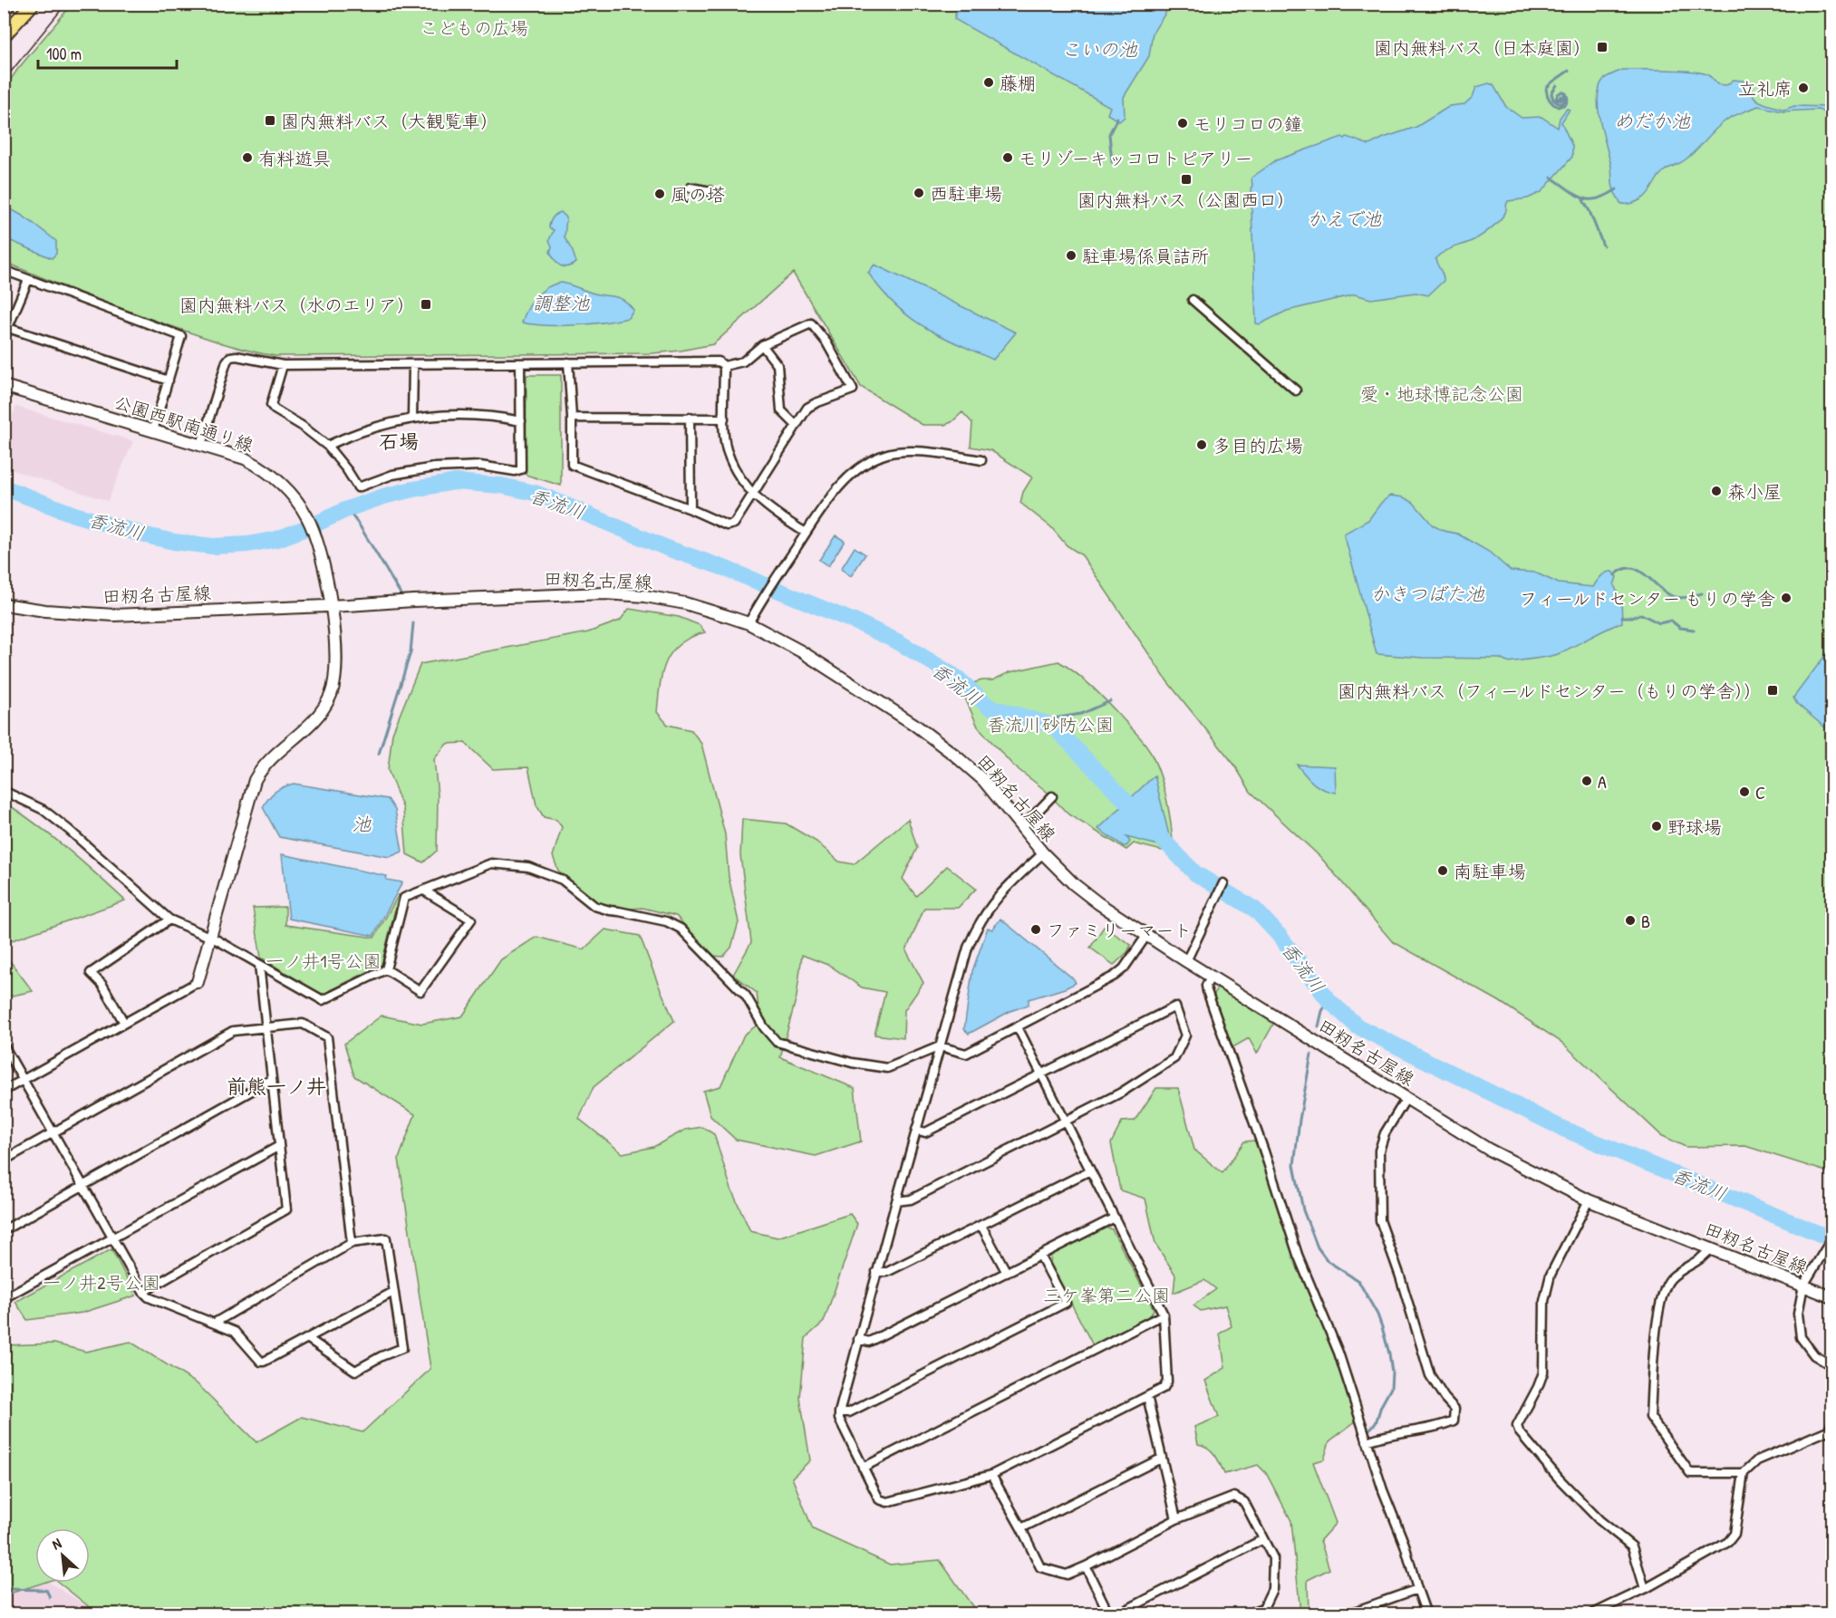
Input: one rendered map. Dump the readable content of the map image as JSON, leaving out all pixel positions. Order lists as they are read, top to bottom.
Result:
{
  "streets": {
    "main road": ["公園西駅南通り線", "田籾名古屋線"]
  },
  "crossings": [
    ["公園西駅南通り線", "田籾名古屋線"]
  ],
  "districts": ["石場", "前熊一ノ井"],
  "water": [
    "こいの池",
    "めだか池",
    "かえで池",
    "調整池",
    "香流川",
    "かきつばた池",
    "池"
  ],
  "parks": [
    "こどもの広場",
    "愛・地球博記念公園",
    "香流川砂防公園",
    "一ノ井1号公園",
    "一ノ井2号公園",
    "三ケ峯第二公園"
  ],
  "places": {
    "transit": [
      "園内無料バス（日本庭園）",
      "園内無料バス（大観覧車）",
      "園内無料バス（公園西口）",
      "園内無料バス（水のエリア）",
      "園内無料バス（フィールドセンター（もりの学舎））"
    ],
    "other": [
      "藤棚",
      "立礼席",
      "モリコロの鐘",
      "有料遊具",
      "モリゾーキッコロトピアリー",
      "西駐車場",
      "風の塔",
      "駐車場係員詰所",
      "多目的広場",
      "森小屋",
      "フィールドセンター もりの学舎",
      "A",
      "C",
      "野球場",
      "南駐車場",
      "B",
      "ファミリーマート"
    ]
  },
  "scale_bar": "100 m",
  "north": "top left"
}
